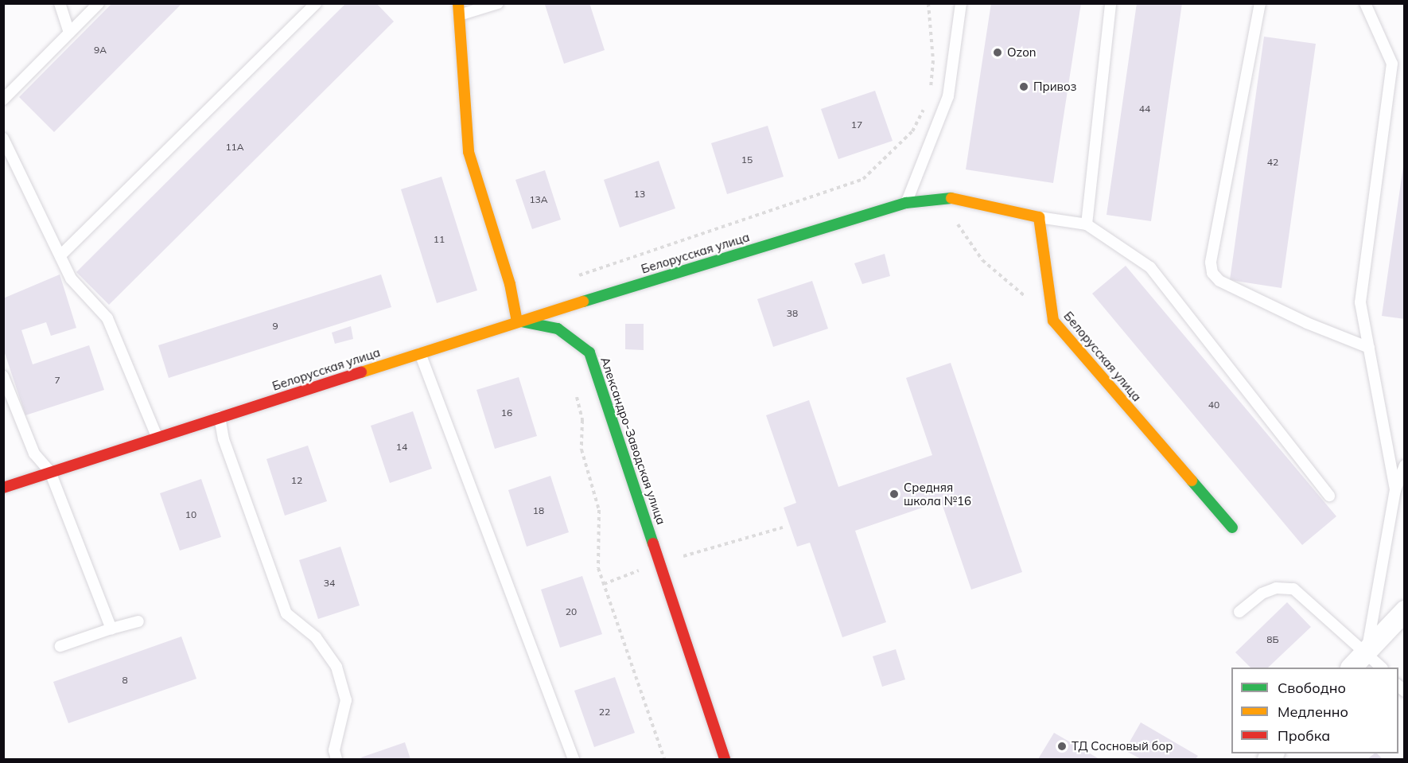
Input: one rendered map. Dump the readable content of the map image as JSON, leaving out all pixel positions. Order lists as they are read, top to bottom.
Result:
{
  "streets": {
    "street": ["Белорусская улица", "Александро-Заводская улица"]
  },
  "crossings": [
    ["Белорусская улица", "Александро-Заводская улица"]
  ],
  "places": [
    "Ozon",
    "Привоз",
    "Средняя школа №16",
    "ТД Сосновый бор"
  ],
  "house_numbers": [
    "9А",
    "44",
    "17",
    "11А",
    "15",
    "42",
    "13",
    "13А",
    "11",
    "38",
    "9",
    "7",
    "40",
    "16",
    "14",
    "12",
    "18",
    "10",
    "34",
    "20",
    "8Б",
    "8",
    "22"
  ],
  "legend": ["Свободно", "Медленно", "Пробка"]
}
